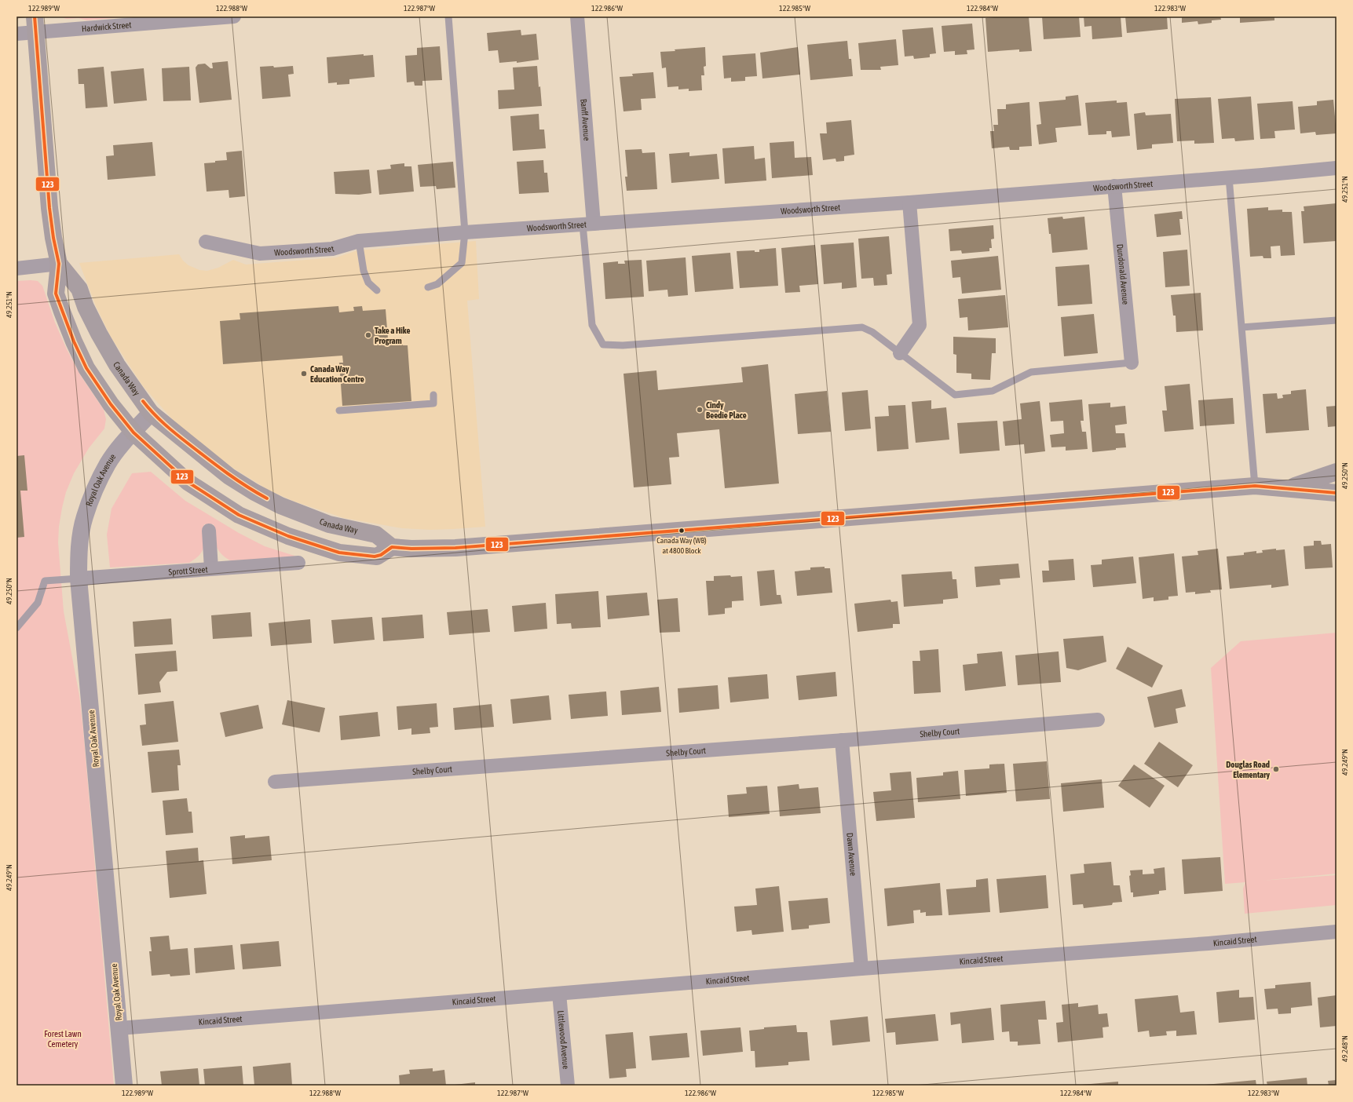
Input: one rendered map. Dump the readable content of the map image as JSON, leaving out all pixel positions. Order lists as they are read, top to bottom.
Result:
{
  "streets": {
    "main road": ["Canada Way"],
    "street": [
      "Hardwick Street",
      "Banff Avenue",
      "Woodsworth Street",
      "Dundonald Avenue",
      "Royal Oak Avenue",
      "Sprott Street",
      "Shelby Court",
      "Dawn Avenue",
      "Kincaid Street",
      "Littlewood Avenue"
    ]
  },
  "crossings": [
    ["Hardwick Street", "Canada Way"],
    ["Banff Avenue", "Woodsworth Street"],
    ["Woodsworth Street", "Dundonald Avenue"],
    ["Canada Way", "Royal Oak Avenue"],
    ["Royal Oak Avenue", "Sprott Street"],
    ["Royal Oak Avenue", "Kincaid Street"],
    ["Shelby Court", "Dawn Avenue"],
    ["Dawn Avenue", "Kincaid Street"],
    ["Kincaid Street", "Littlewood Avenue"]
  ],
  "parks": ["Forest Lawn Cemetery"],
  "places": [
    "Take a Hike Program",
    "Canada Way Education Centre",
    "Cindy Beedie Place",
    "Canada Way (WB) at 4800 Block",
    "Douglas Road Elementary"
  ],
  "lines": ["transit line 123"],
  "coordinates": [
    "122.989°W",
    "122.988°W",
    "122.987°W",
    "122.986°W",
    "122.985°W",
    "122.984°W",
    "122.983°W",
    "49.251°N",
    "49.250°N",
    "49.249°N",
    "49.248°N"
  ]
}
